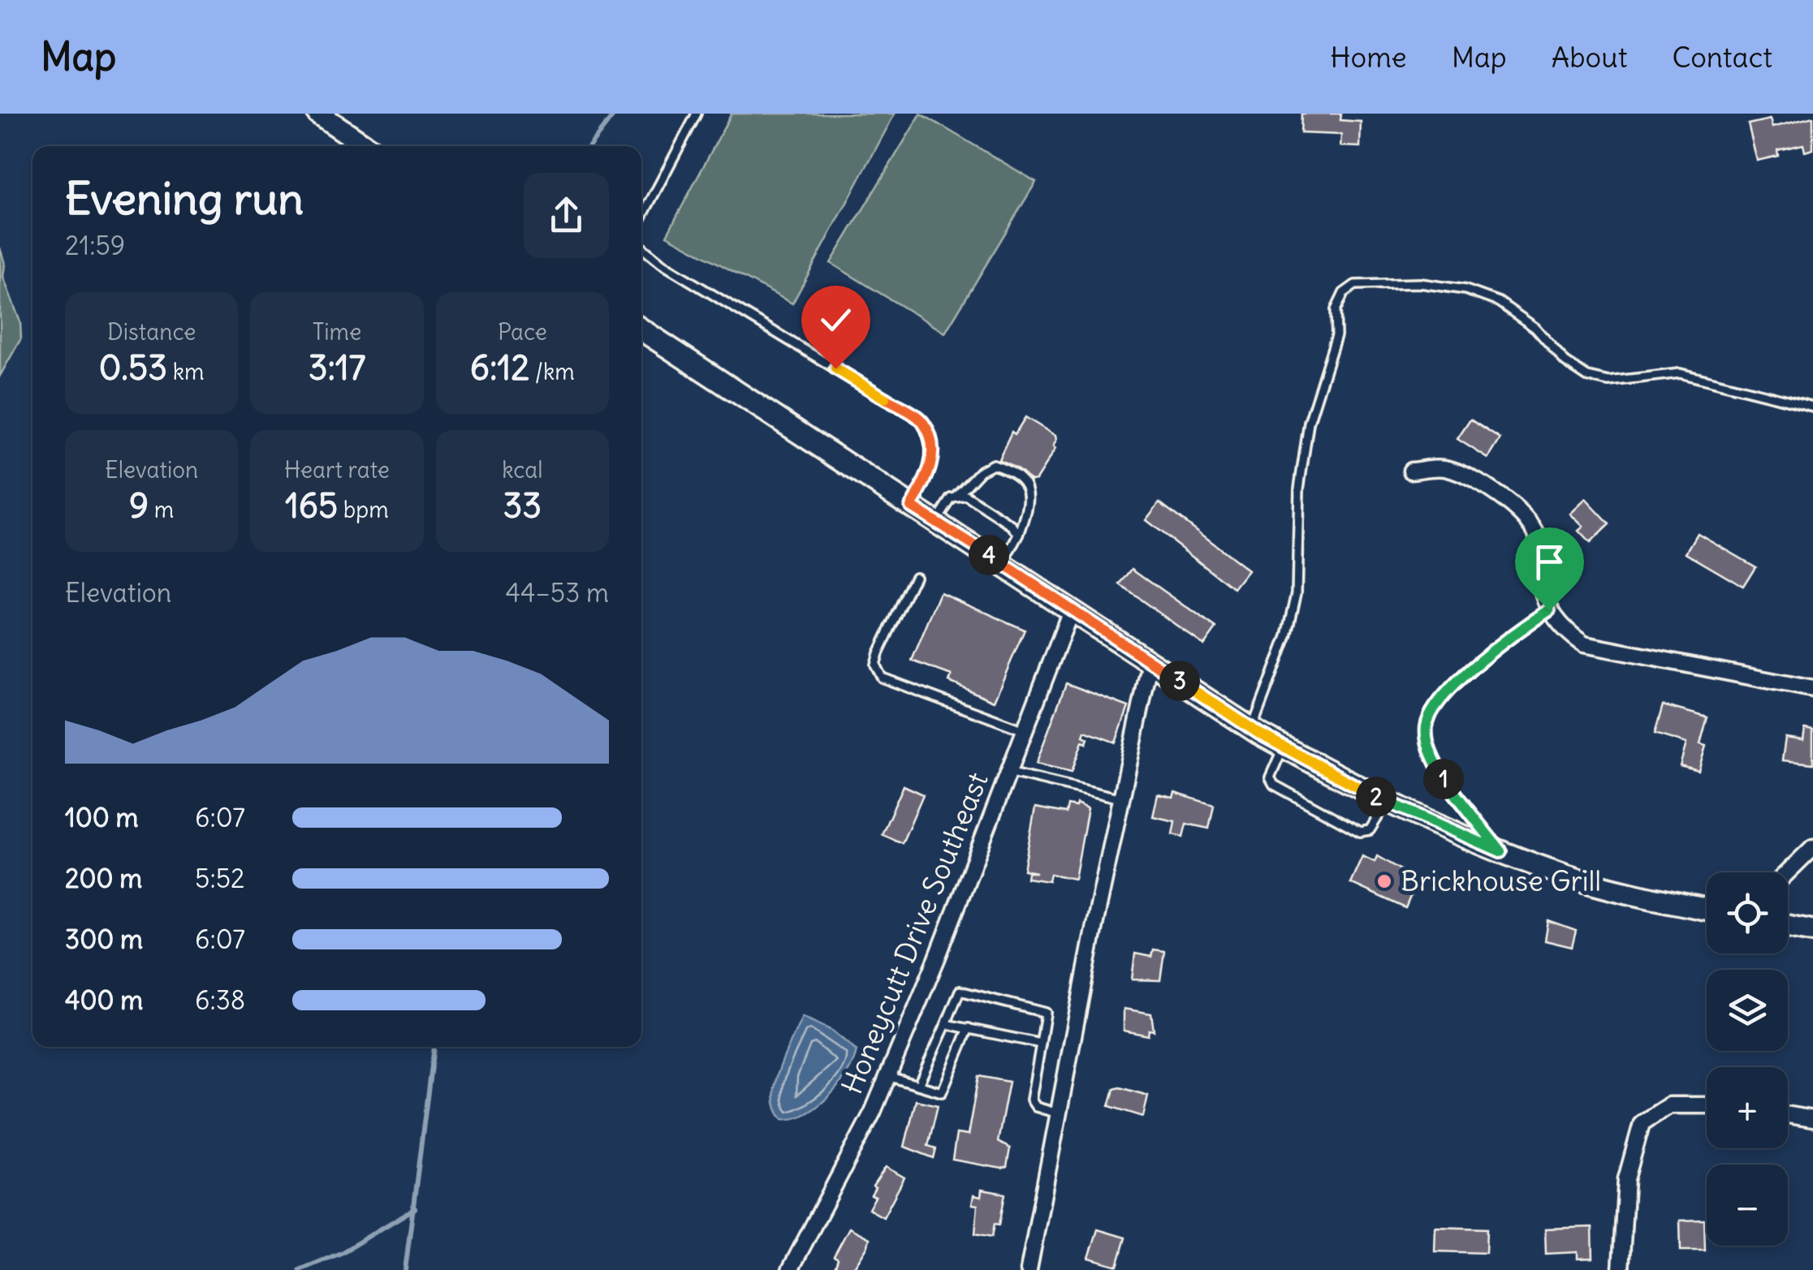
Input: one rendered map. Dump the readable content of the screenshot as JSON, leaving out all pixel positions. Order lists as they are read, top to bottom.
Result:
{
  "streets": {
    "street": ["Honeycutt Drive Southeast"]
  },
  "places": ["Brickhouse Grill"],
  "page": {
    "header": "Map",
    "nav": [
      "Home",
      "Map",
      "About",
      "Contact"
    ],
    "heading": ["Evening run", "21:59"],
    "stats": [
      ["Distance", "0.53 km"],
      ["Time", "3:17"],
      ["Pace", "6:12 /km"],
      ["Elevation", "9 m"],
      ["Heart rate", "165 bpm"],
      ["kcal", "33"]
    ],
    "pins": [
      "4",
      "3",
      "1",
      "2"
    ],
    "chart": ["Elevation", "44–53 m"],
    "list": [
      {
        "name": "100 m",
        "note": "6:07"
      },
      {
        "name": "200 m",
        "note": "5:52"
      },
      {
        "name": "300 m",
        "note": "6:07"
      },
      {
        "name": "400 m",
        "note": "6:38"
      }
    ],
    "map_buttons": ["+", "−"]
  }
}
